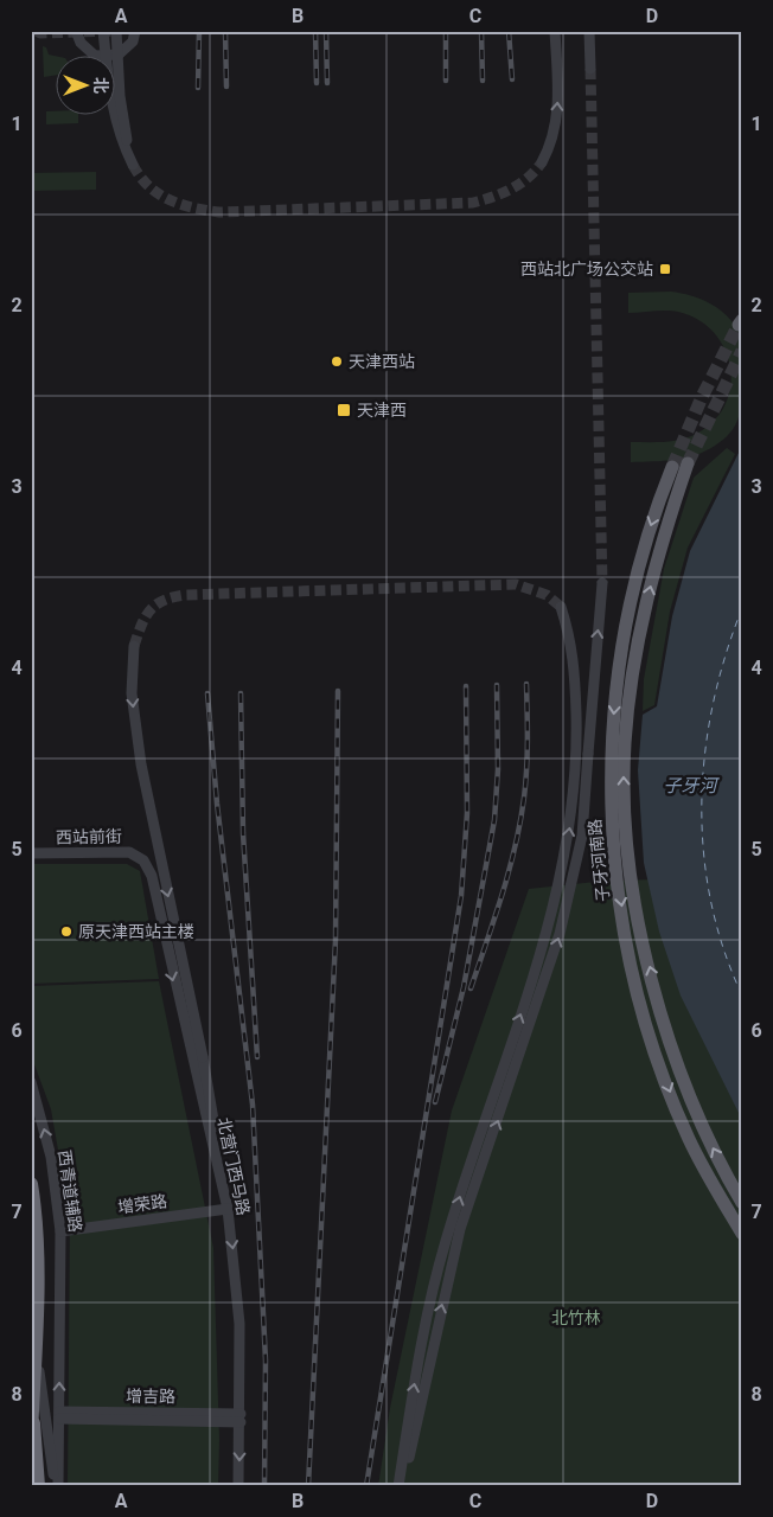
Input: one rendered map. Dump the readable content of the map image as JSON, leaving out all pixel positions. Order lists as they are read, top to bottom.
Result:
{
  "streets": {
    "main road": ["子牙河南路"],
    "street": [
      "西站前街",
      "北营门西马路",
      "西青道辅路",
      "增荣路",
      "增吉路"
    ]
  },
  "crossings": [
    ["西站前街", "北营门西马路"],
    ["北营门西马路", "增荣路"],
    ["北营门西马路", "增吉路"],
    ["西青道辅路", "增荣路"],
    ["西青道辅路", "增吉路"]
  ],
  "one_way": ["西青道辅路"],
  "water": ["子牙河"],
  "parks": ["北竹林"],
  "places": {
    "transit": ["西站北广场公交站", "天津西"],
    "other": ["天津西站", "原天津西站主楼"]
  },
  "north": "right",
  "grid": {
    "columns": [
      "A",
      "B",
      "C",
      "D"
    ],
    "rows": [
      "1",
      "2",
      "3",
      "4",
      "5",
      "6",
      "7",
      "8"
    ]
  }
}
